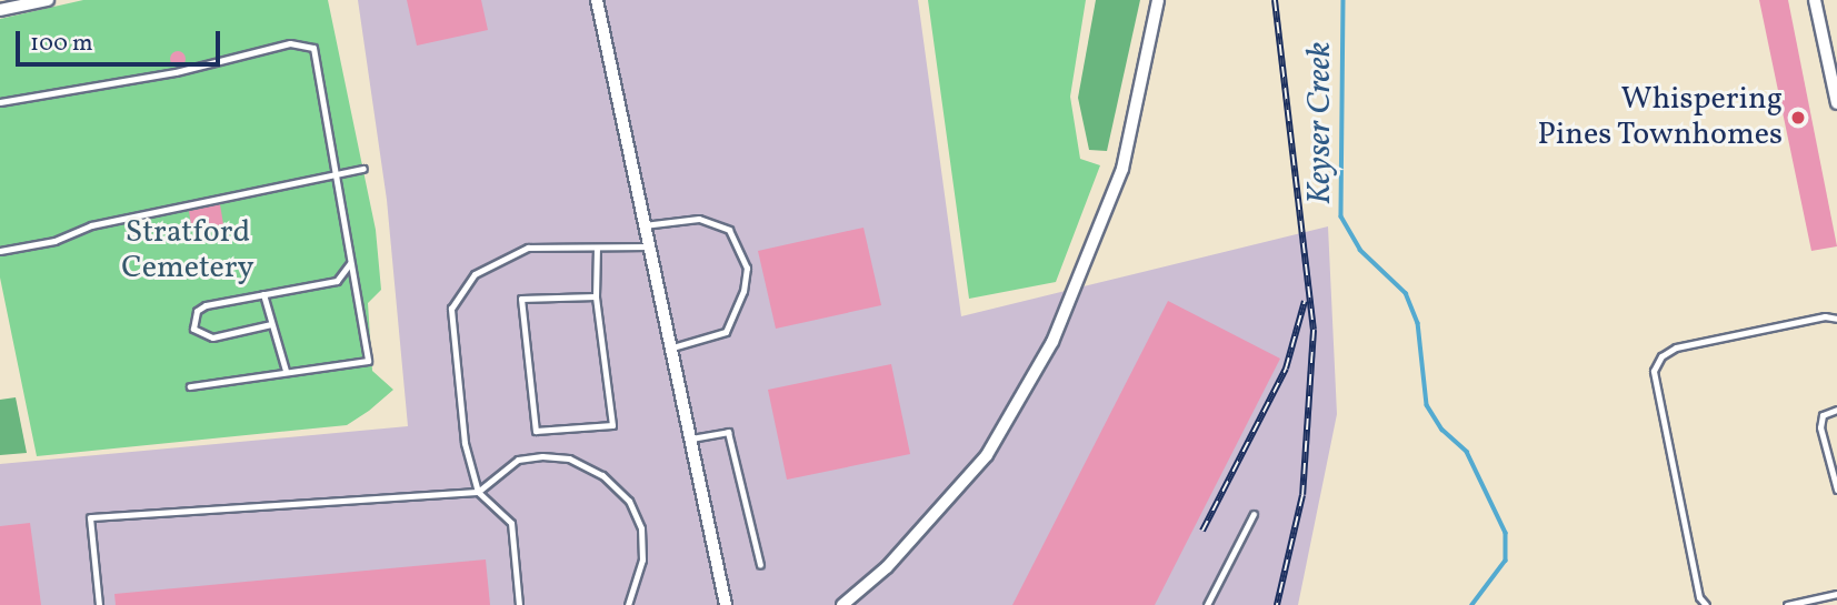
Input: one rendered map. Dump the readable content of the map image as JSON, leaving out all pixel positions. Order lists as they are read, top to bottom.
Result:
{
  "water": ["Keyser Creek"],
  "parks": ["Stratford Cemetery"],
  "places": ["Whispering Pines Townhomes"],
  "scale_bar": "100 m"
}
